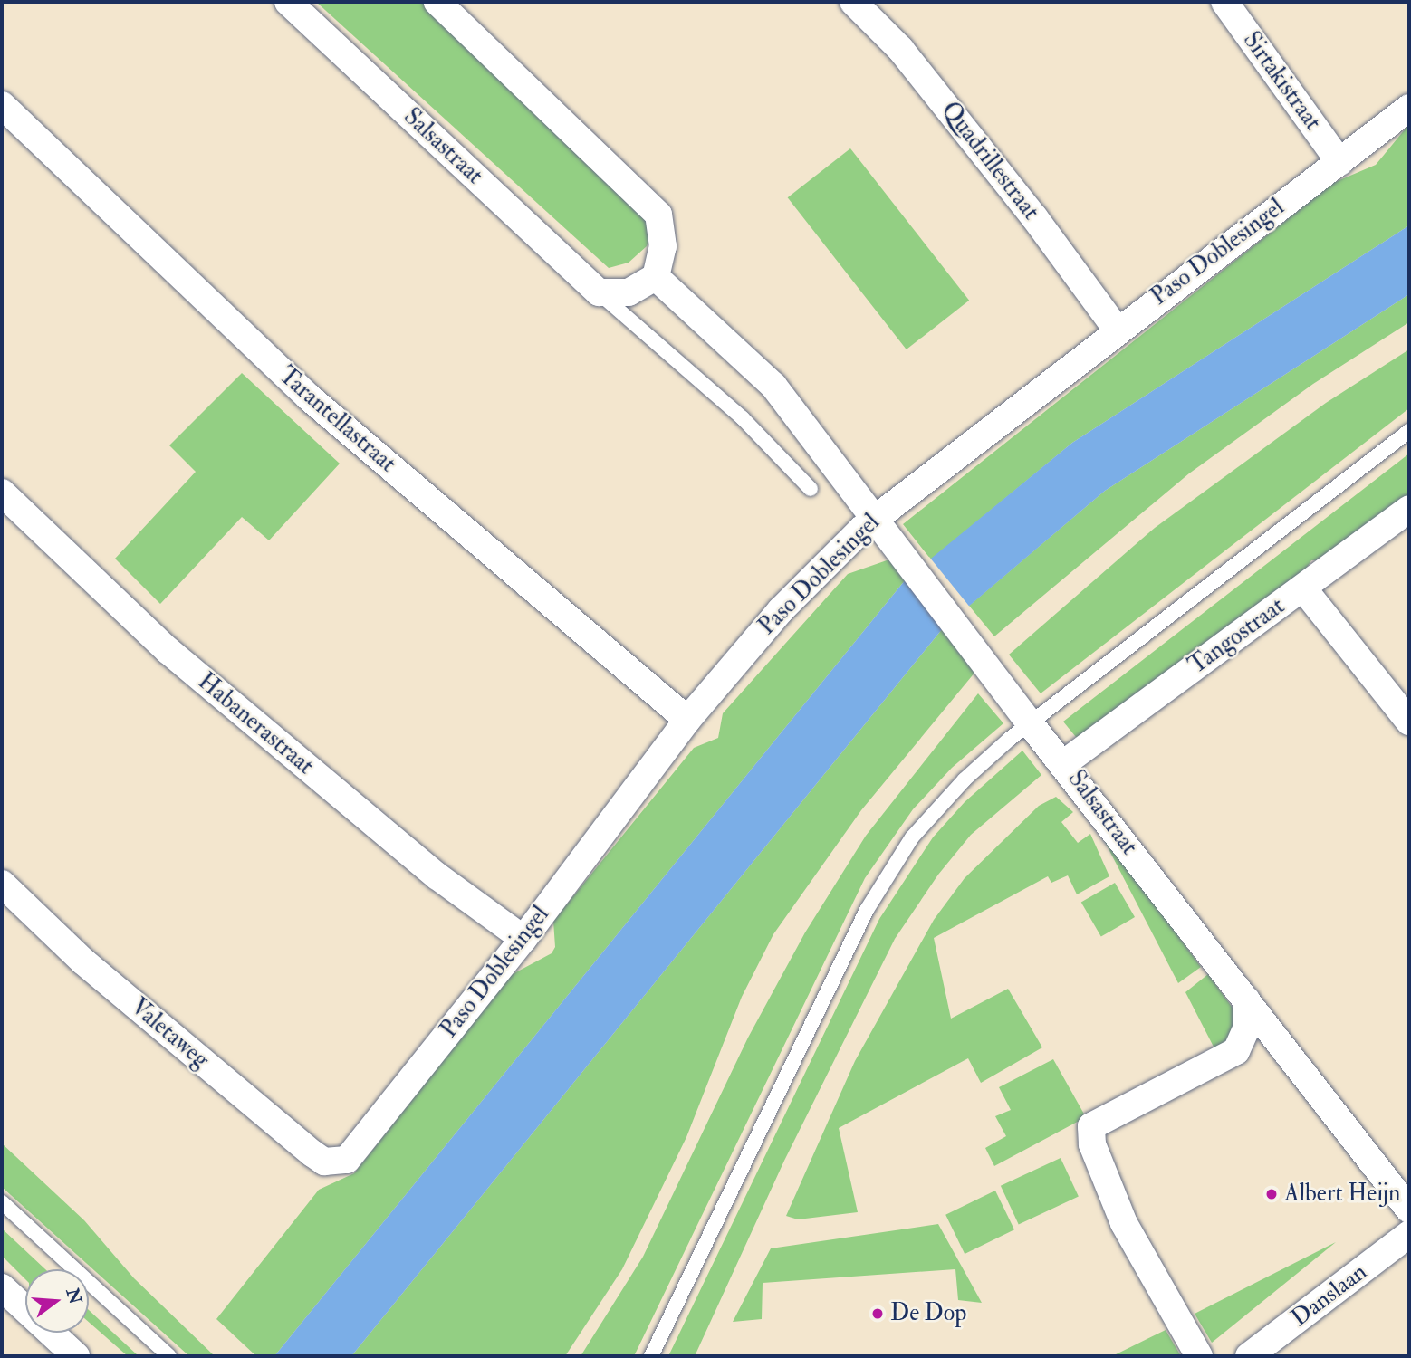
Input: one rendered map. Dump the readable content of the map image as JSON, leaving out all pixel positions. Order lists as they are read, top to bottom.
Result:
{
  "streets": {
    "street": [
      "Sirtakistraat",
      "Salsastraat",
      "Quadrillestraat",
      "Paso Doblesingel",
      "Tarantellastraat",
      "Tangostraat",
      "Habanerastraat",
      "Valetaweg",
      "Danslaan"
    ]
  },
  "crossings": [
    ["Sirtakistraat", "Paso Doblesingel"],
    ["Salsastraat", "Paso Doblesingel"],
    ["Salsastraat", "Tangostraat"],
    ["Quadrillestraat", "Paso Doblesingel"],
    ["Paso Doblesingel", "Tarantellastraat"],
    ["Paso Doblesingel", "Habanerastraat"],
    ["Paso Doblesingel", "Valetaweg"]
  ],
  "places": ["Albert Heijn", "De Dop"],
  "north": "right"
}
